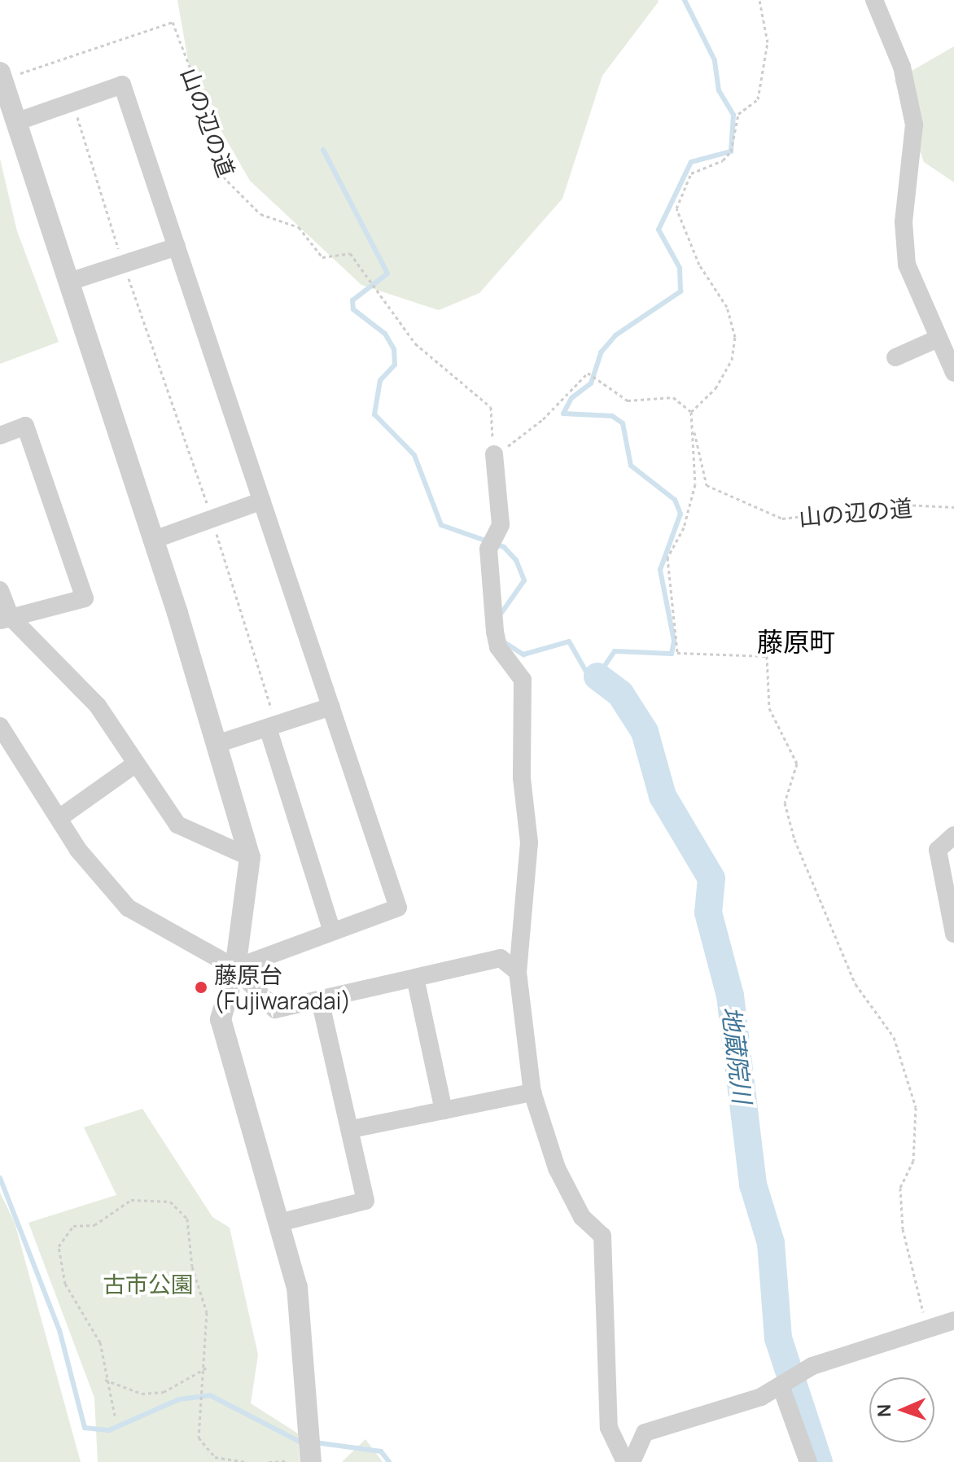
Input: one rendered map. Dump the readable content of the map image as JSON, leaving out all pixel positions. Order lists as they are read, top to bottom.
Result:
{
  "streets": {
    "path": ["山の辺の道"]
  },
  "districts": ["藤原町"],
  "water": ["地蔵院川"],
  "parks": ["古市公園"],
  "places": ["藤原台 (Fujiwaradai)"],
  "north": "left"
}
